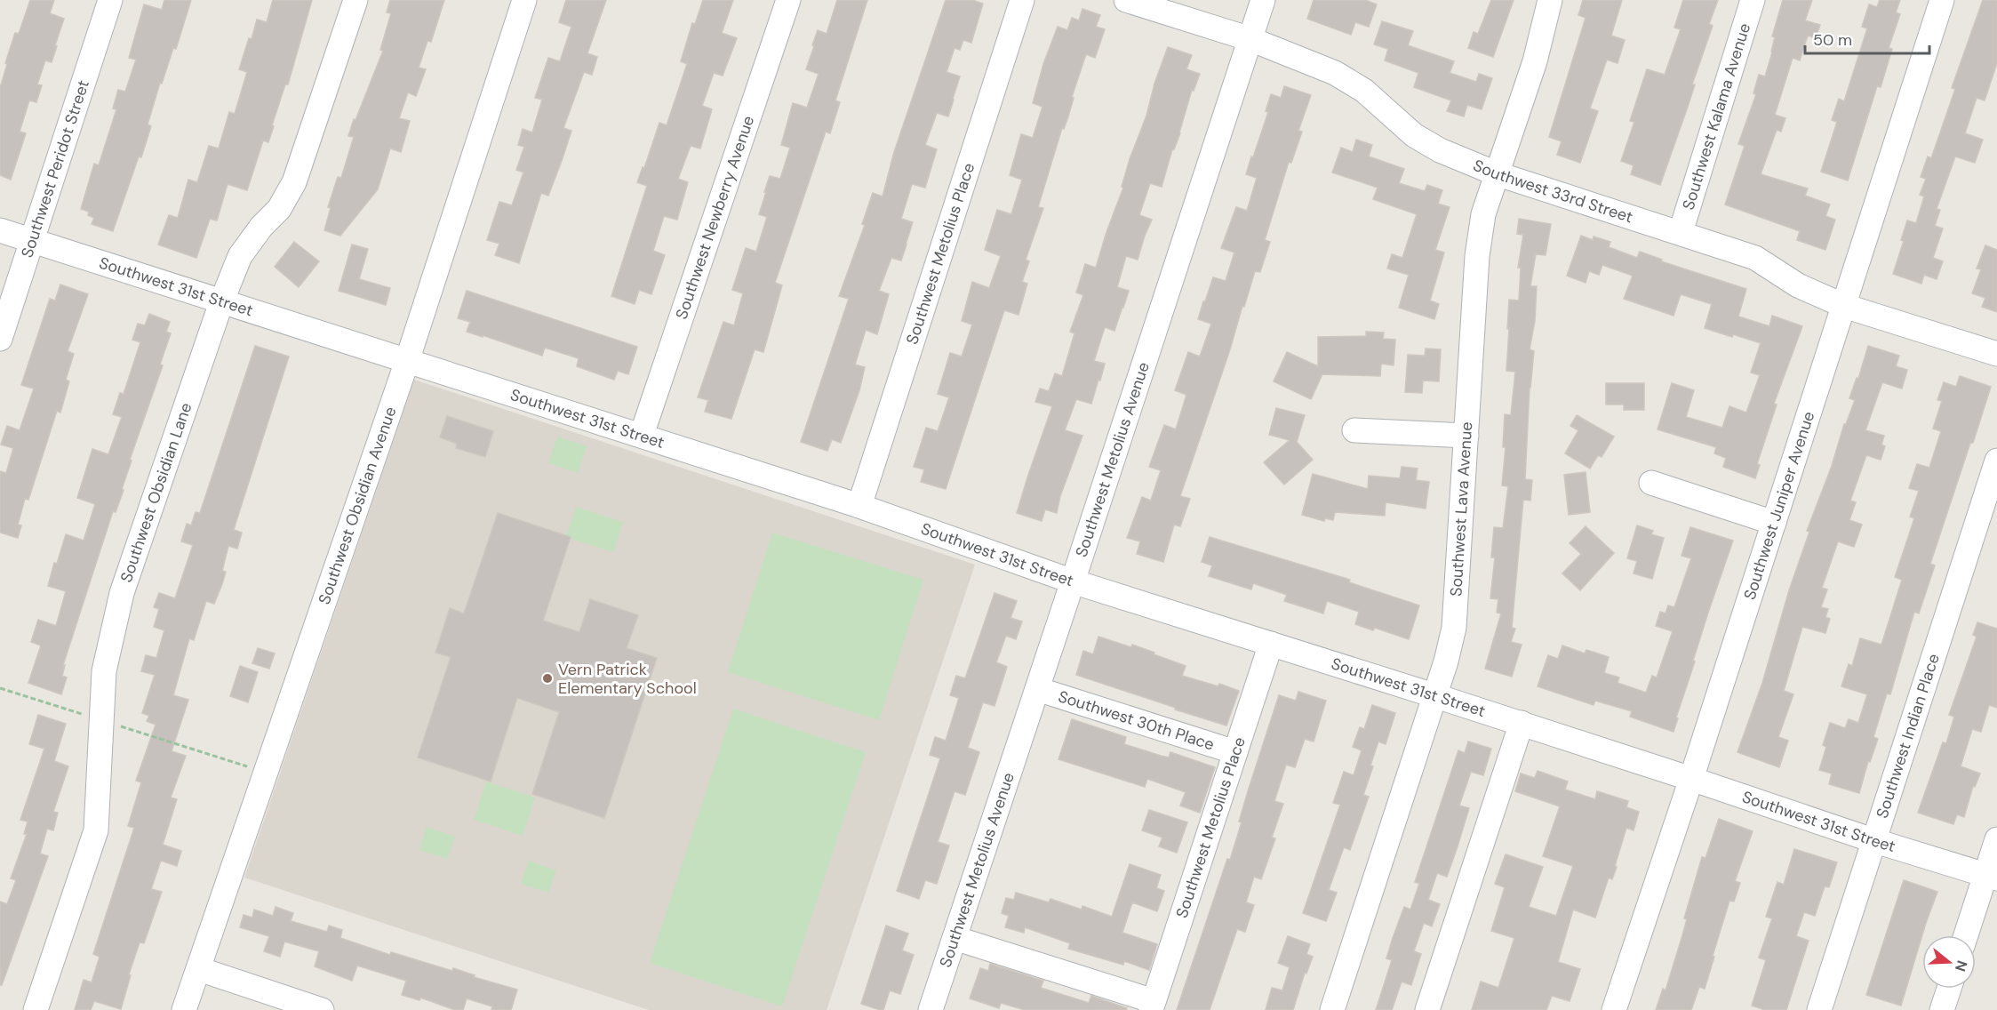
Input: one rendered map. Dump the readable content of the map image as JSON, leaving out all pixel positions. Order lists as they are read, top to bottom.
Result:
{
  "streets": {
    "street": [
      "Southwest Kalama Avenue",
      "Southwest Peridot Street",
      "Southwest 33rd Street",
      "Southwest Newberry Avenue",
      "Southwest Metolius Place",
      "Southwest 31st Street",
      "Southwest Metolius Avenue",
      "Southwest Obsidian Lane",
      "Southwest Obsidian Avenue",
      "Southwest Juniper Avenue",
      "Southwest Lava Avenue",
      "Southwest 30th Place",
      "Southwest Indian Place"
    ]
  },
  "crossings": [
    ["Southwest Kalama Avenue", "Southwest 33rd Street"],
    ["Southwest Peridot Street", "Southwest 31st Street"],
    ["Southwest 33rd Street", "Southwest Metolius Avenue"],
    ["Southwest 33rd Street", "Southwest Juniper Avenue"],
    ["Southwest 33rd Street", "Southwest Lava Avenue"],
    ["Southwest Newberry Avenue", "Southwest 31st Street"],
    ["Southwest Metolius Place", "Southwest 31st Street"],
    ["Southwest Metolius Place", "Southwest 30th Place"],
    ["Southwest 31st Street", "Southwest Metolius Avenue"],
    ["Southwest 31st Street", "Southwest Obsidian Lane"],
    ["Southwest 31st Street", "Southwest Obsidian Avenue"],
    ["Southwest 31st Street", "Southwest Juniper Avenue"],
    ["Southwest 31st Street", "Southwest Lava Avenue"],
    ["Southwest 31st Street", "Southwest Indian Place"],
    ["Southwest Metolius Avenue", "Southwest 30th Place"]
  ],
  "places": ["Vern Patrick Elementary School"],
  "scale_bar": "50 m",
  "north": "right"
}
